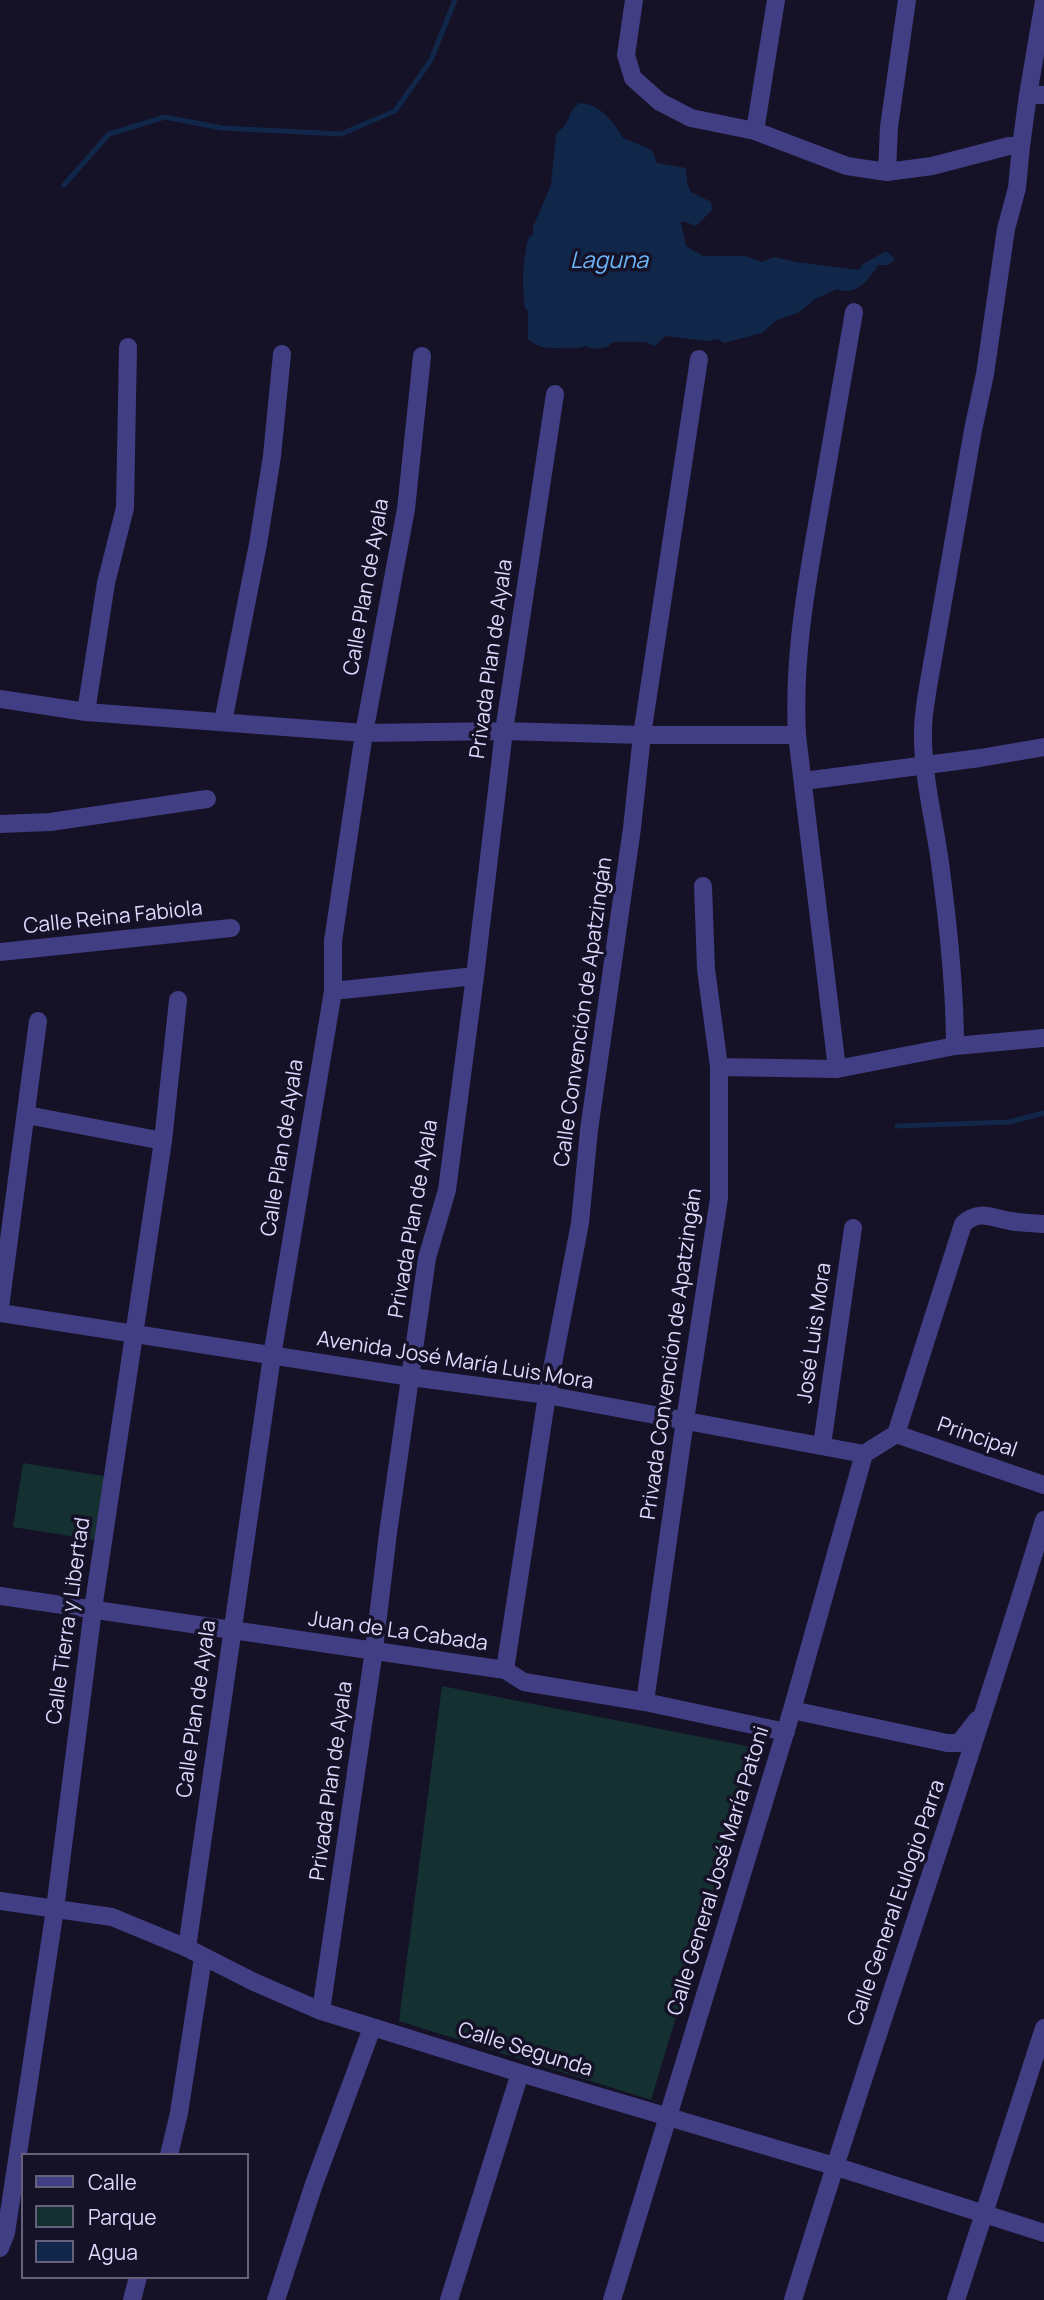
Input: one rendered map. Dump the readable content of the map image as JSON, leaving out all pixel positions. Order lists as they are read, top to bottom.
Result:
{
  "streets": {
    "street": [
      "Calle Plan de Ayala",
      "Privada Plan de Ayala",
      "Calle Reina Fabiola",
      "Calle Convención de Apatzingán",
      "José Luis Mora",
      "Privada Convención de Apatzingán",
      "Avenida José María Luis Mora",
      "Principal",
      "Calle Tierra y Libertad",
      "Juan de La Cabada",
      "Calle General José María Patoni",
      "Calle General Eulogio Parra",
      "Calle Segunda"
    ]
  },
  "crossings": [
    ["Calle Plan de Ayala", "Avenida José María Luis Mora"],
    ["Calle Plan de Ayala", "Juan de La Cabada"],
    ["Calle Plan de Ayala", "Calle Segunda"],
    ["Privada Plan de Ayala", "Avenida José María Luis Mora"],
    ["Privada Plan de Ayala", "Juan de La Cabada"],
    ["Privada Plan de Ayala", "Calle Segunda"],
    ["Calle Convención de Apatzingán", "Avenida José María Luis Mora"],
    ["Calle Convención de Apatzingán", "Juan de La Cabada"],
    ["José Luis Mora", "Avenida José María Luis Mora"],
    ["Privada Convención de Apatzingán", "Avenida José María Luis Mora"],
    ["Privada Convención de Apatzingán", "Juan de La Cabada"],
    ["Avenida José María Luis Mora", "Calle Tierra y Libertad"],
    ["Avenida José María Luis Mora", "Calle General José María Patoni"],
    ["Calle Tierra y Libertad", "Juan de La Cabada"],
    ["Calle Tierra y Libertad", "Calle Segunda"],
    ["Juan de La Cabada", "Calle General José María Patoni"],
    ["Calle General José María Patoni", "Calle Segunda"],
    ["Calle General Eulogio Parra", "Calle Segunda"]
  ],
  "water": ["Laguna"],
  "legend": ["Calle", "Parque", "Agua"]
}
